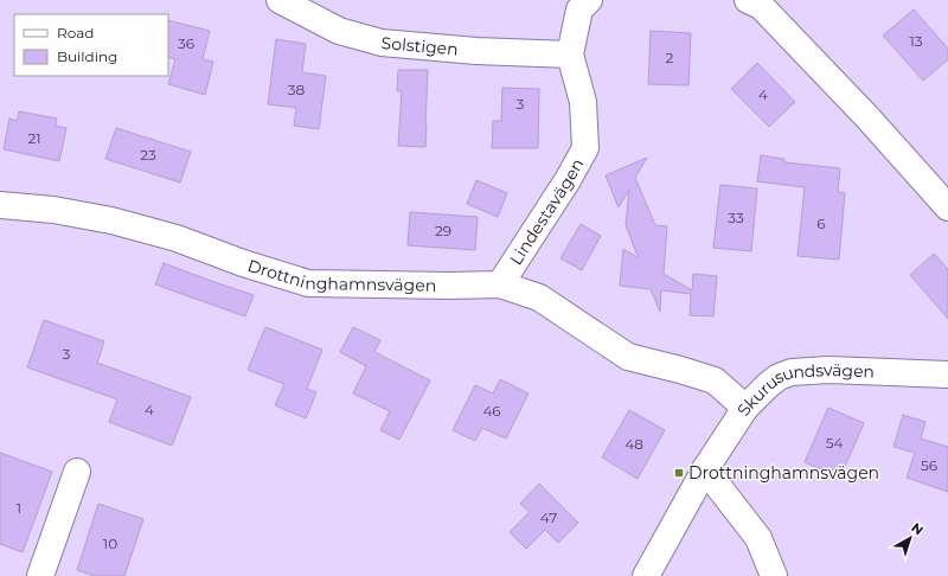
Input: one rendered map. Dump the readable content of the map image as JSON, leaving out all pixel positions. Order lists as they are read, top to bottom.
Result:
{
  "streets": {
    "street": [
      "Solstigen",
      "Lindestavägen",
      "Drottninghamnsvägen",
      "Skurusundsvägen"
    ]
  },
  "crossings": [
    ["Solstigen", "Lindestavägen"],
    ["Lindestavägen", "Drottninghamnsvägen"],
    ["Drottninghamnsvägen", "Skurusundsvägen"]
  ],
  "places": {
    "transit": ["Drottninghamnsvägen"]
  },
  "house_numbers": [
    "13",
    "36",
    "2",
    "38",
    "4",
    "3",
    "21",
    "23",
    "33",
    "6",
    "29",
    "3",
    "4",
    "46",
    "54",
    "48",
    "56",
    "1",
    "47",
    "10"
  ],
  "legend": ["Road", "Building"],
  "north": "top right"
}
